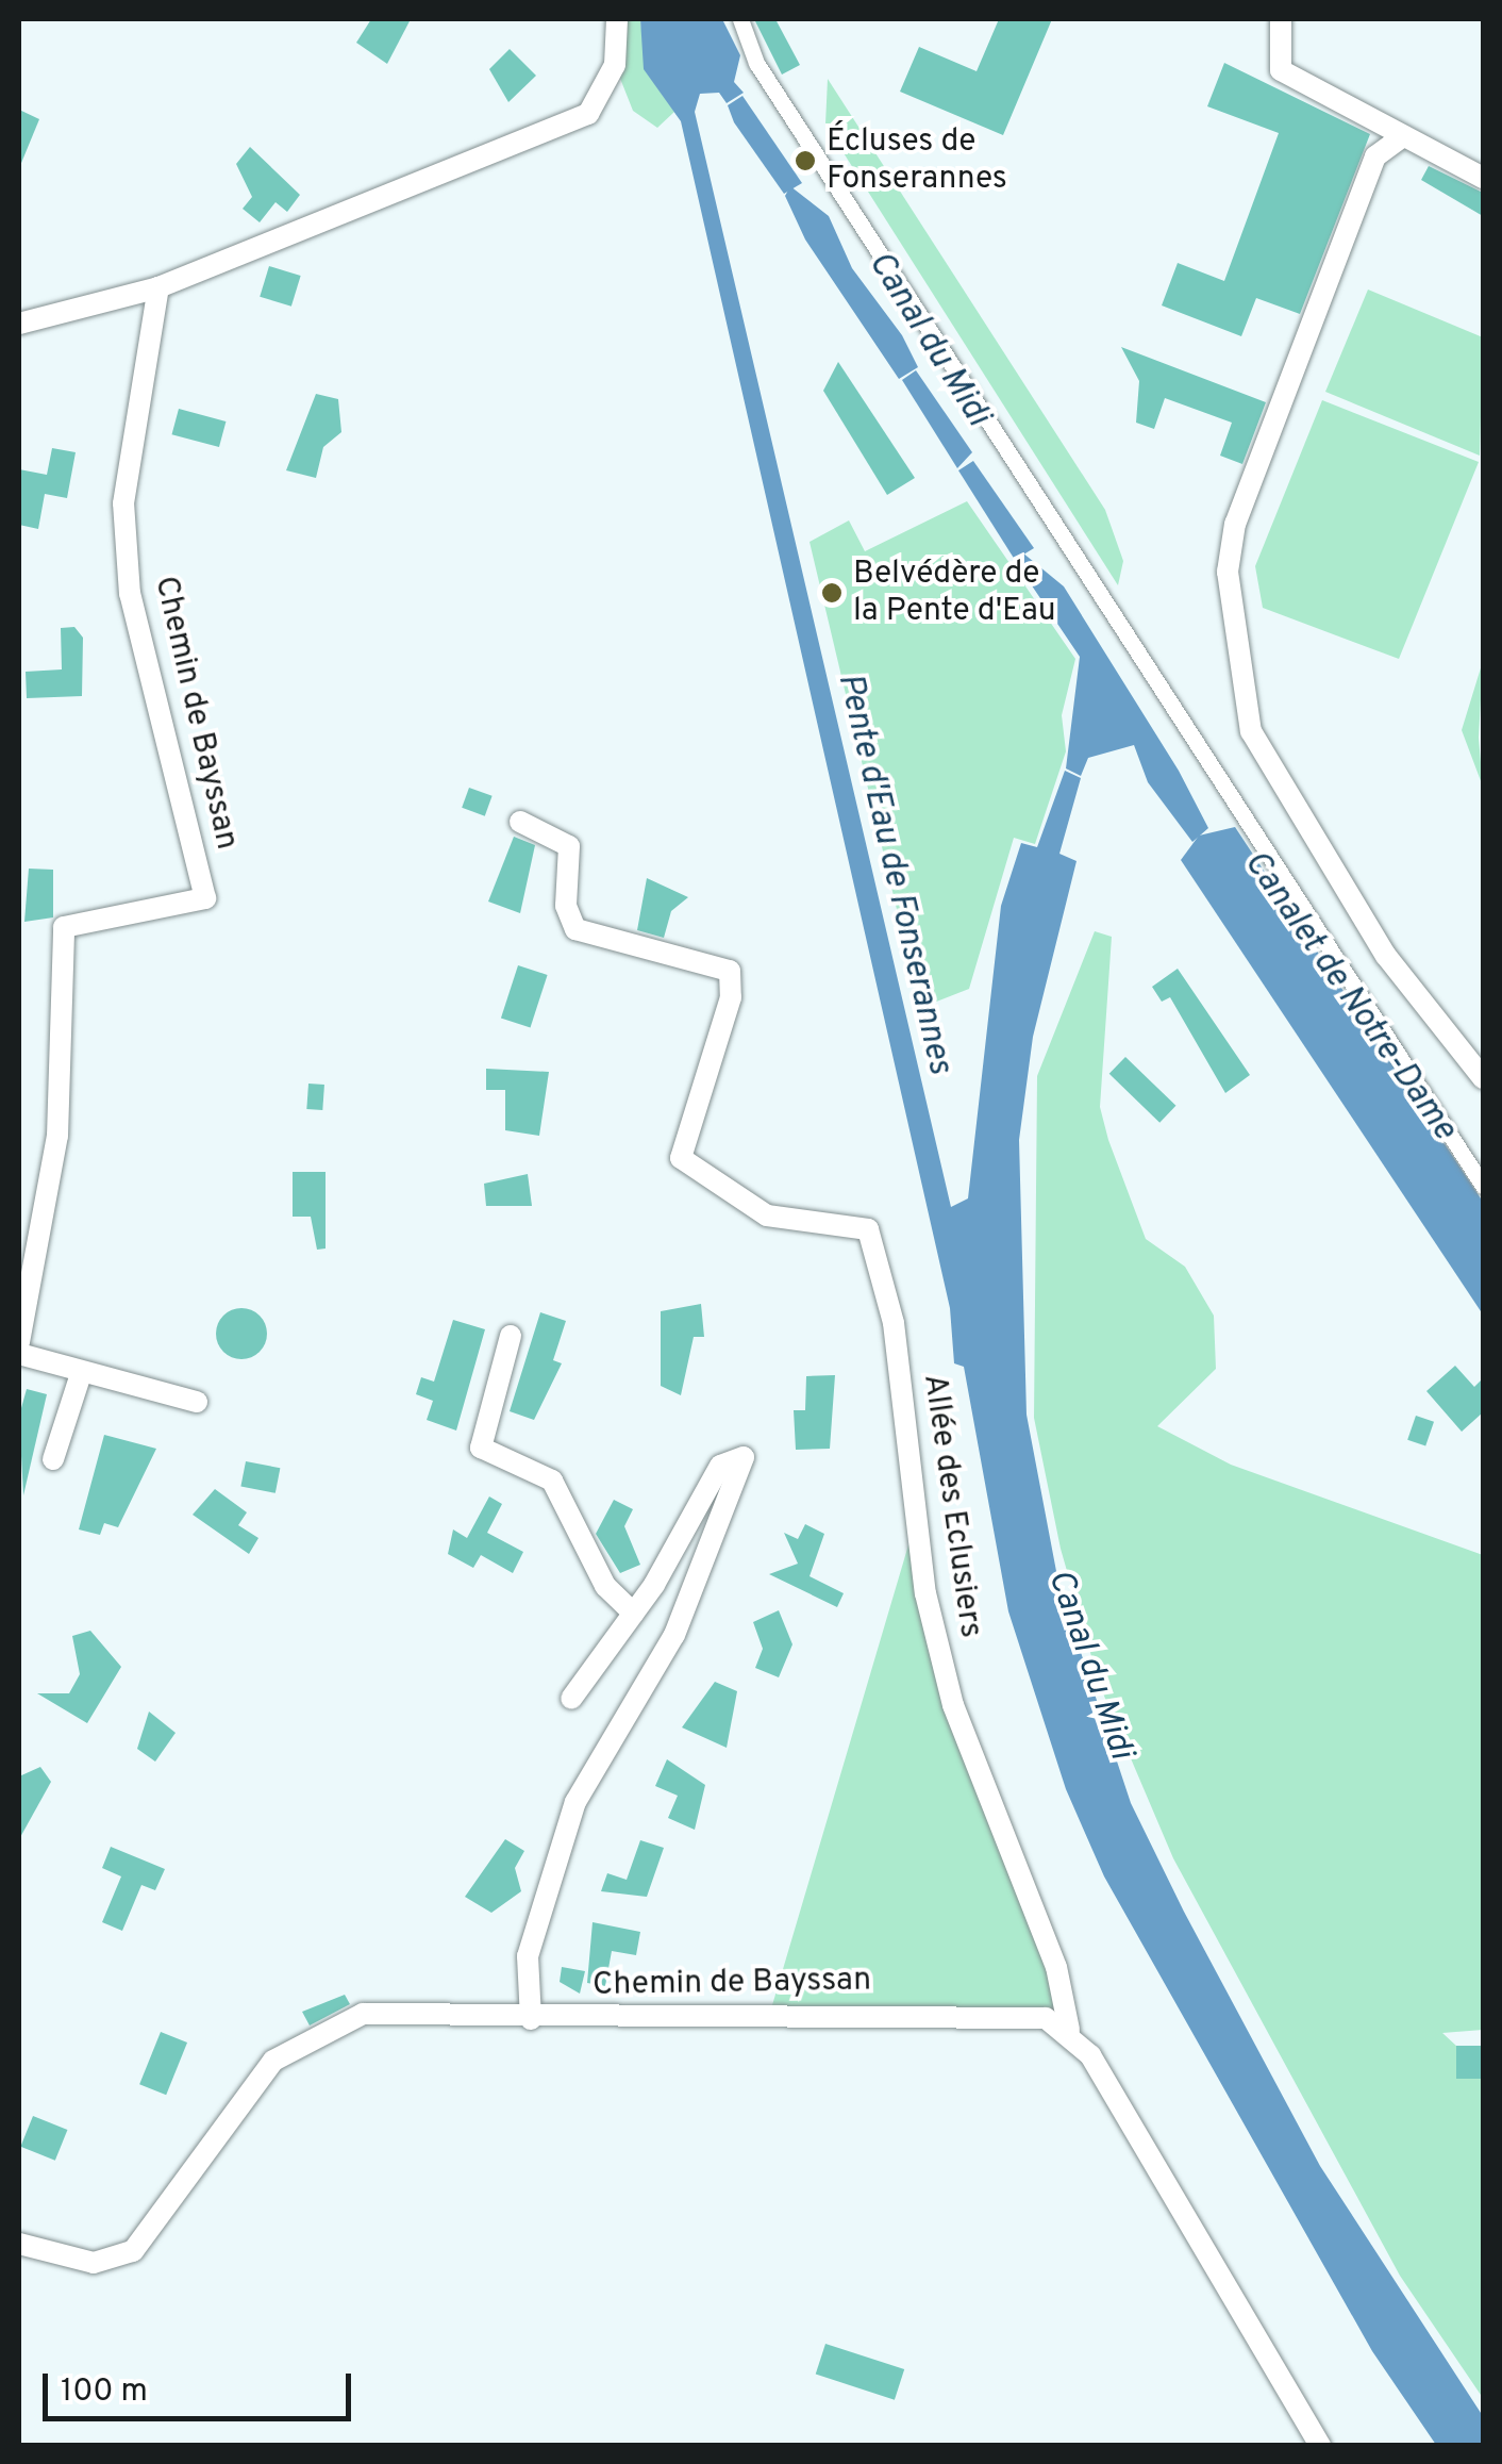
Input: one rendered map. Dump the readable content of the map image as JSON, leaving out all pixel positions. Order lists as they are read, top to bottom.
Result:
{
  "streets": {
    "street": ["Chemin de Bayssan", "Allée des Eclusiers"]
  },
  "crossings": [
    ["Chemin de Bayssan", "Allée des Eclusiers"]
  ],
  "water": ["Canal du Midi", "Pente d'Eau de Fonserannes", "Canalet de Notre-Dame"],
  "places": ["Écluses de Fonserannes", "Belvédère de la Pente d'Eau"],
  "scale_bar": "100 m"
}
